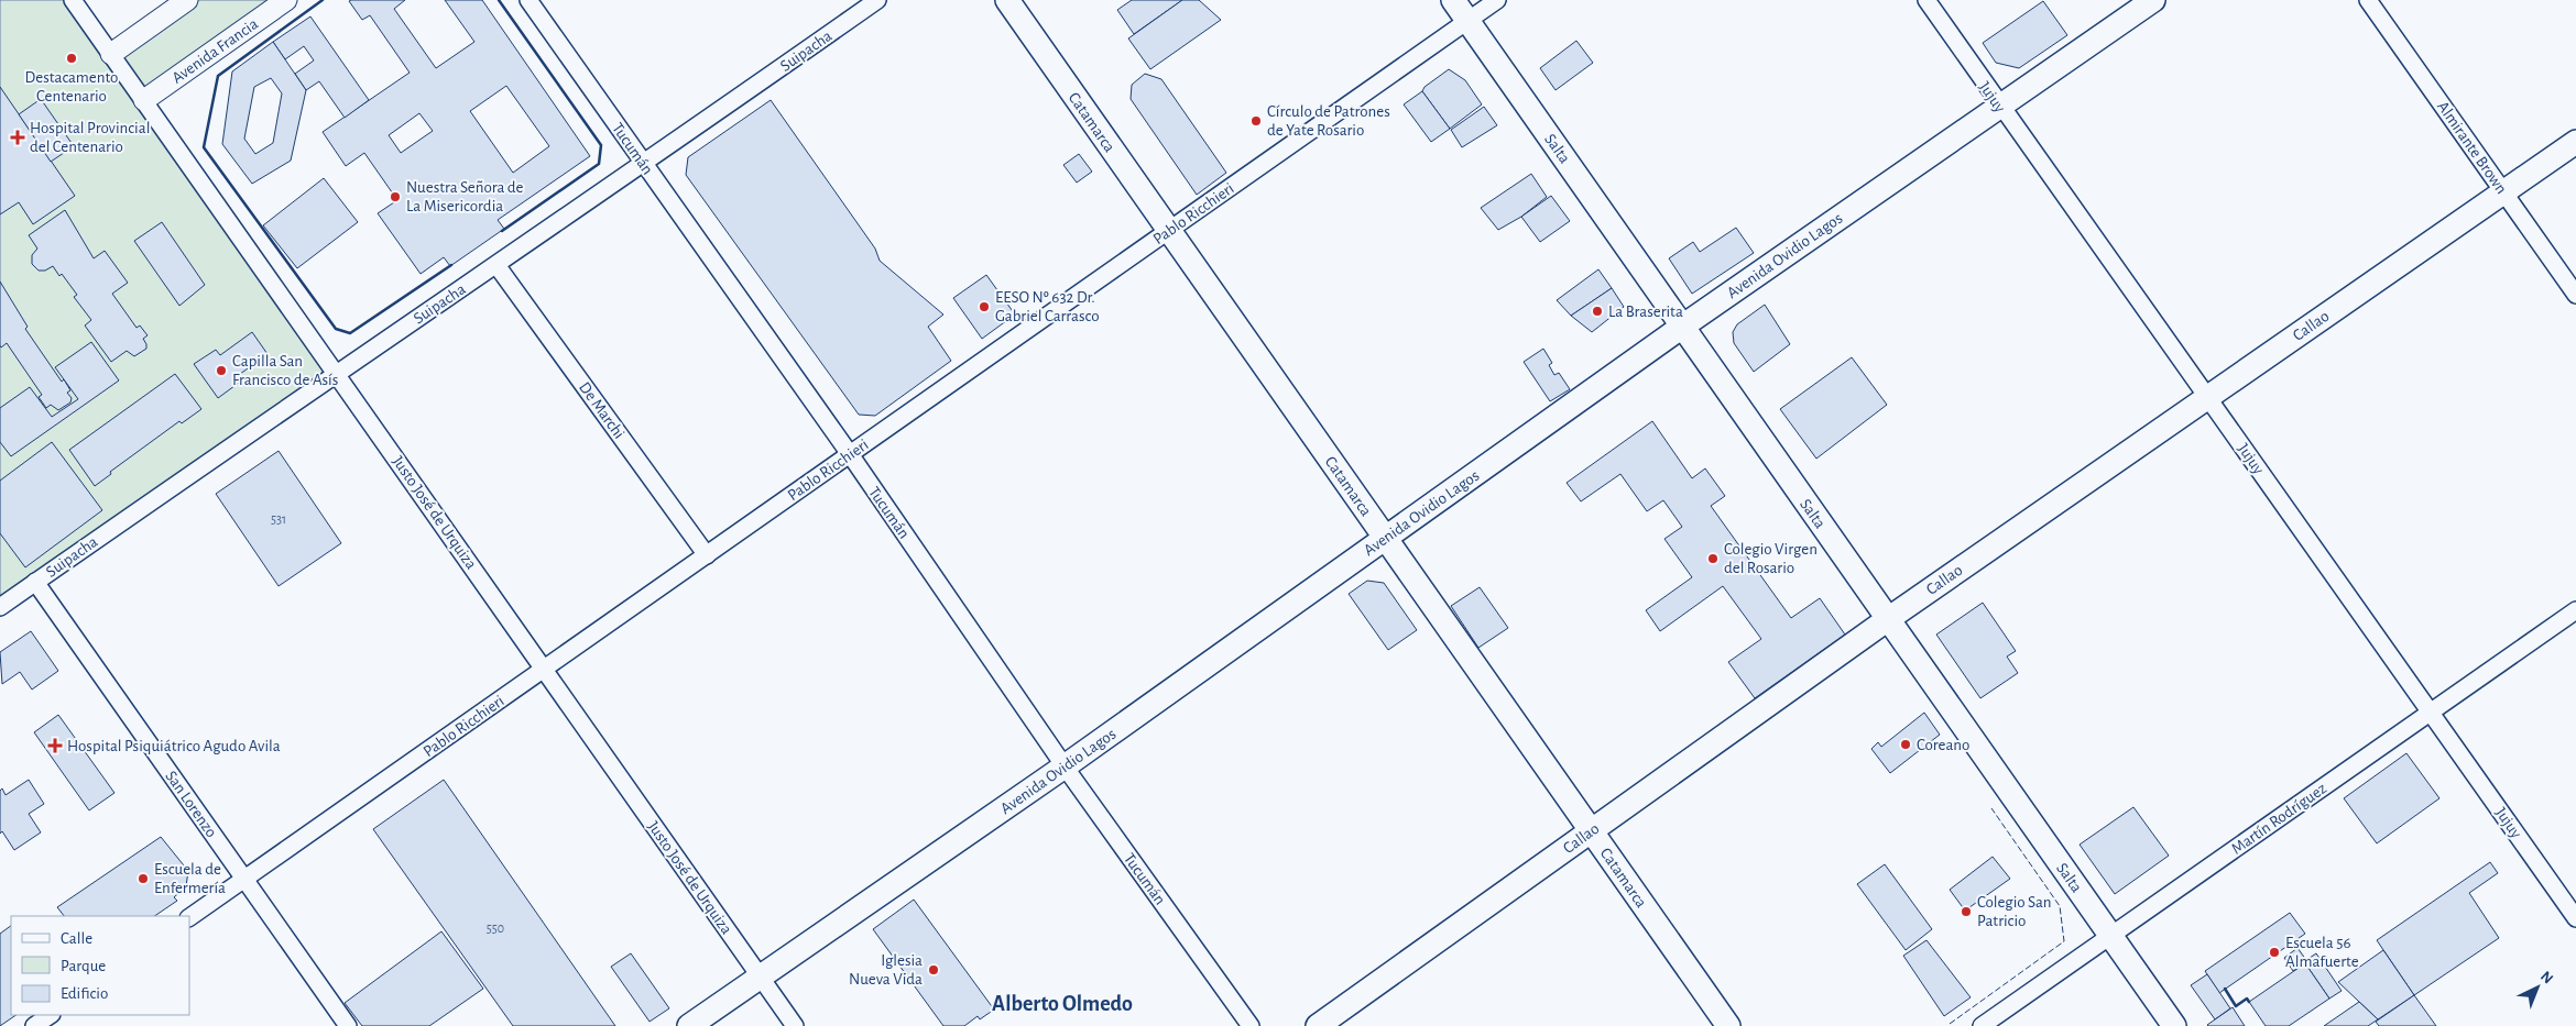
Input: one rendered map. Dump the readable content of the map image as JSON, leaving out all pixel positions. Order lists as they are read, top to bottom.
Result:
{
  "streets": {
    "main road": [
      "Catamarca",
      "Salta",
      "Avenida Ovidio Lagos",
      "Callao"
    ],
    "street": [
      "Avenida Francia",
      "Suipacha",
      "Jujuy",
      "Almirante Brown",
      "Tucumán",
      "Pablo Ricchieri",
      "De Marchi",
      "Justo José de Urquiza",
      "San Lorenzo",
      "Martín Rodríguez"
    ]
  },
  "crossings": [
    ["Avenida Francia", "Justo José de Urquiza"],
    ["Suipacha", "Tucumán"],
    ["Suipacha", "De Marchi"],
    ["Suipacha", "Justo José de Urquiza"],
    ["Suipacha", "San Lorenzo"],
    ["Jujuy", "Avenida Ovidio Lagos"],
    ["Jujuy", "Callao"],
    ["Jujuy", "Martín Rodríguez"],
    ["Catamarca", "Pablo Ricchieri"],
    ["Catamarca", "Avenida Ovidio Lagos"],
    ["Catamarca", "Callao"],
    ["Almirante Brown", "Callao"],
    ["Tucumán", "Pablo Ricchieri"],
    ["Tucumán", "Avenida Ovidio Lagos"],
    ["Salta", "Pablo Ricchieri"],
    ["Salta", "Avenida Ovidio Lagos"],
    ["Salta", "Callao"],
    ["Salta", "Martín Rodríguez"],
    ["Pablo Ricchieri", "De Marchi"],
    ["Pablo Ricchieri", "Justo José de Urquiza"],
    ["Pablo Ricchieri", "San Lorenzo"],
    ["Avenida Ovidio Lagos", "Justo José de Urquiza"]
  ],
  "districts": ["Alberto Olmedo"],
  "places": {
    "other": [
      "Destacamento Centenario",
      "Círculo de Patrones de Yate Rosario",
      "Nuestra Señora de La Misericordia",
      "EESO Nº 632 Dr. Gabriel Carrasco",
      "La Braserita",
      "Capilla San Francisco de Asís",
      "Colegio Virgen del Rosario",
      "Coreano",
      "Escuela de Enfermería",
      "Colegio San Patricio",
      "Escuela 56 Almafuerte",
      "Iglesia Nueva Vida"
    ],
    "health": ["Hospital Provincial del Centenario", "Hospital Psiquiátrico Agudo Avila"]
  },
  "house_numbers": ["531", "550"],
  "legend": ["Calle", "Parque", "Edificio"],
  "north": "top right"
}
